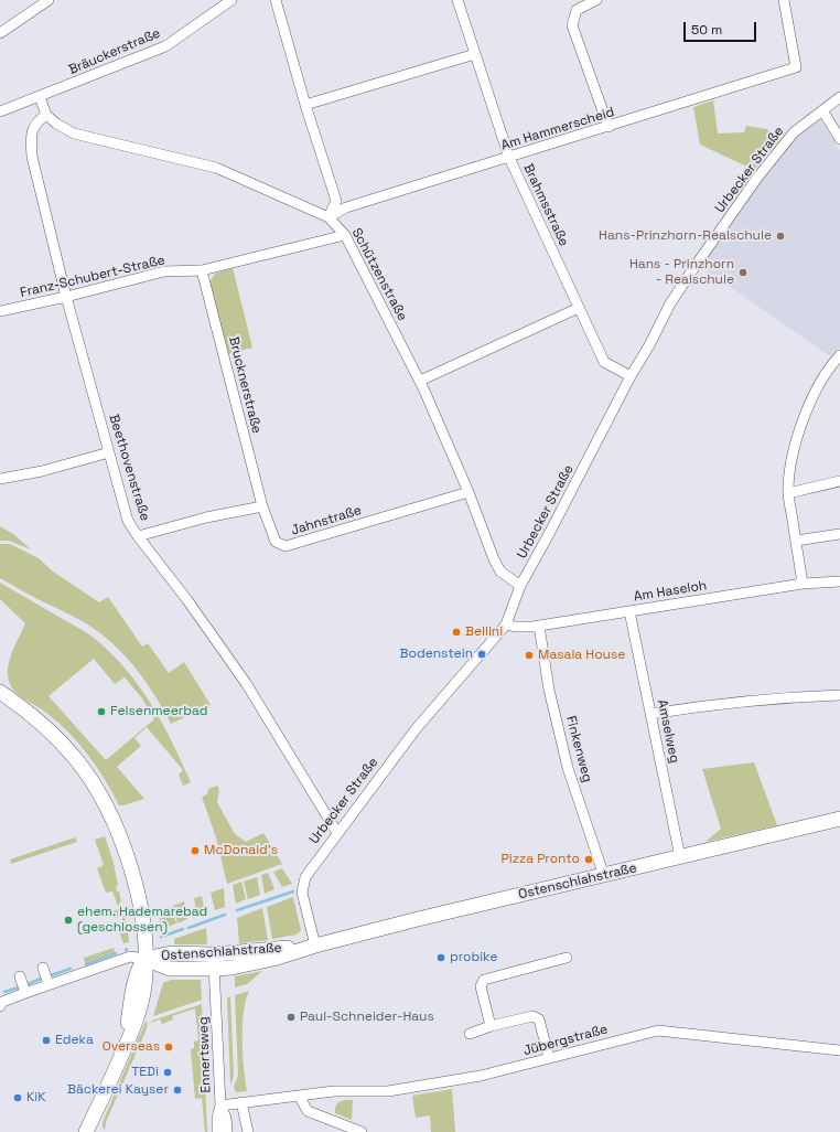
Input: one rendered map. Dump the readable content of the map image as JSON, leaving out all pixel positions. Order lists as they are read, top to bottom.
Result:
{
  "streets": {
    "street": [
      "Bräuckerstraße",
      "Am Hammerscheid",
      "Urbecker Straße",
      "Brahmsstraße",
      "Schützenstraße",
      "Franz-Schubert-Straße",
      "Brucknerstraße",
      "Beethovenstraße",
      "Jahnstraße",
      "Am Haseloh",
      "Amselweg",
      "Finkenweg",
      "Ostenschlahstraße",
      "Jübergstraße",
      "Ennertsweg"
    ]
  },
  "crossings": [
    ["Am Hammerscheid", "Brahmsstraße"],
    ["Am Hammerscheid", "Schützenstraße"],
    ["Urbecker Straße", "Brahmsstraße"],
    ["Urbecker Straße", "Schützenstraße"],
    ["Urbecker Straße", "Beethovenstraße"],
    ["Urbecker Straße", "Am Haseloh"],
    ["Urbecker Straße", "Ostenschlahstraße"],
    ["Schützenstraße", "Franz-Schubert-Straße"],
    ["Schützenstraße", "Beethovenstraße"],
    ["Schützenstraße", "Jahnstraße"],
    ["Franz-Schubert-Straße", "Brucknerstraße"],
    ["Franz-Schubert-Straße", "Beethovenstraße"],
    ["Brucknerstraße", "Jahnstraße"],
    ["Am Haseloh", "Amselweg"],
    ["Am Haseloh", "Finkenweg"],
    ["Amselweg", "Ostenschlahstraße"],
    ["Finkenweg", "Ostenschlahstraße"],
    ["Ostenschlahstraße", "Ennertsweg"],
    ["Jübergstraße", "Ennertsweg"]
  ],
  "places": [
    "Hans-Prinzhorn-Realschule",
    "Hans - Prinzhorn - Realschule",
    "Bellini",
    "Bodenstein",
    "Masala House",
    "Felsenmeerbad",
    "McDonald's",
    "Pizza Pronto",
    "ehem. Hademarebad (geschlossen)",
    "probike",
    "Paul-Schneider-Haus",
    "Edeka",
    "Overseas",
    "TEDi",
    "Bäckerei Kayser",
    "KiK"
  ],
  "scale_bar": "50 m"
}
